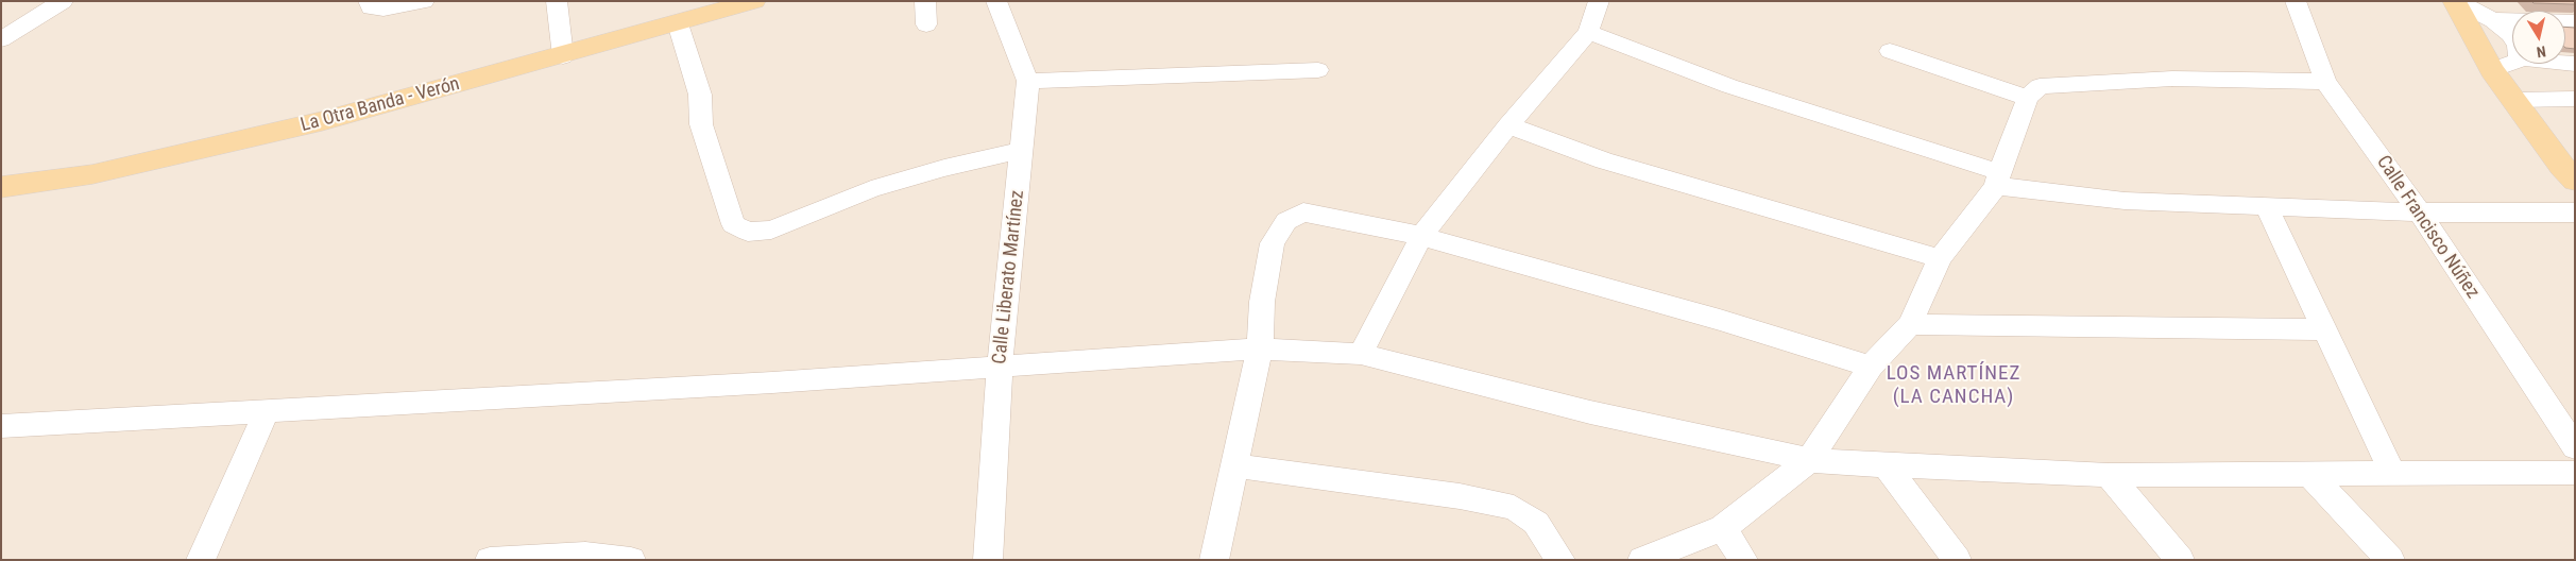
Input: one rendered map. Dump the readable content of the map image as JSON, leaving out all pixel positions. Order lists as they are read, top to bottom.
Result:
{
  "streets": {
    "main road": ["La Otra Banda - Verón"],
    "street": ["Calle Francisco Núñez", "Calle Liberato Martínez"]
  },
  "districts": ["LOS MARTÍNEZ (LA CANCHA)"],
  "north": "bottom"
}
